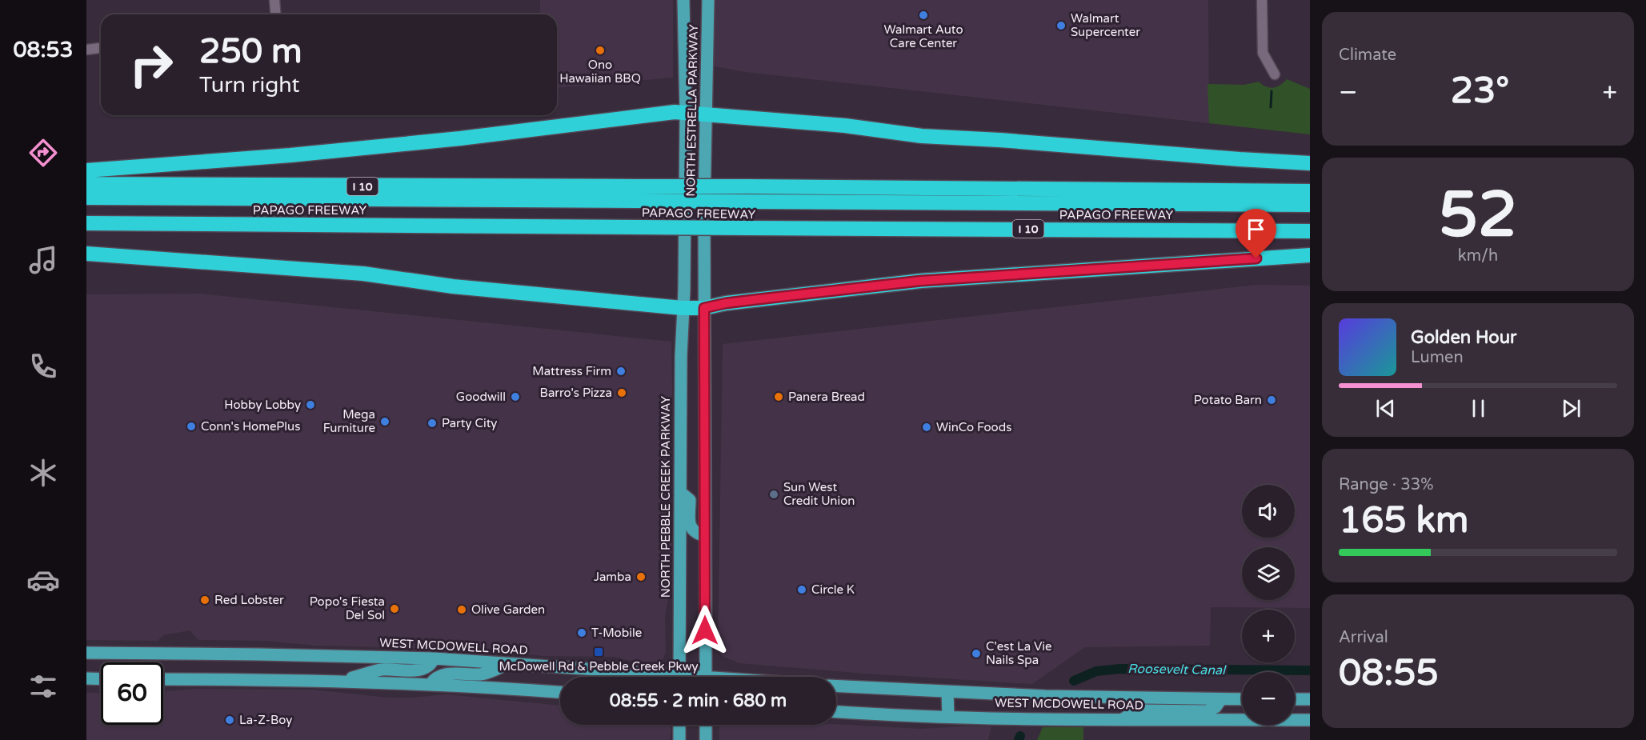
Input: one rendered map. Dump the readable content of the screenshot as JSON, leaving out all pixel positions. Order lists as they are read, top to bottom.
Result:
{
  "streets": {
    "highway": ["I 10", "PAPAGO FREEWAY"],
    "main road": ["NORTH ESTRELLA PARKWAY", "NORTH PEBBLE CREEK PARKWAY", "WEST MCDOWELL ROAD"]
  },
  "crossings": [
    ["NORTH ESTRELLA PARKWAY", "NORTH PEBBLE CREEK PARKWAY"]
  ],
  "water": ["Roosevelt Canal"],
  "places": {
    "other": [
      "Walmart Auto Care Center",
      "Walmart Supercenter",
      "Ono Hawaiian BBQ",
      "Mattress Firm",
      "Barro's Pizza",
      "Goodwill",
      "Panera Bread",
      "Potato Barn",
      "Hobby Lobby",
      "Mega Furniture",
      "Party City",
      "Conn's HomePlus",
      "WinCo Foods",
      "Sun West Credit Union",
      "Jamba",
      "Circle K",
      "Red Lobster",
      "Popo's Fiesta Del Sol",
      "Olive Garden",
      "T-Mobile",
      "C'est La Vie Nails Spa",
      "La-Z-Boy"
    ],
    "transit": ["McDowell Rd & Pebble Creek Pkwy"]
  },
  "page": {
    "tabs": "08:53",
    "tile": [
      "Climate",
      ["52", "km/h"],
      ["Range · 33%", "165 km"],
      ["Arrival", "08:55"]
    ],
    "turn": ["250 m", "Turn right"],
    "heat": ["−", "23°", "+"],
    "song": ["Golden Hour", "Lumen"],
    "map_buttons": ["+", "−"],
    "limit": "60",
    "trip": "08:55 · 2 min · 680 m"
  }
}
